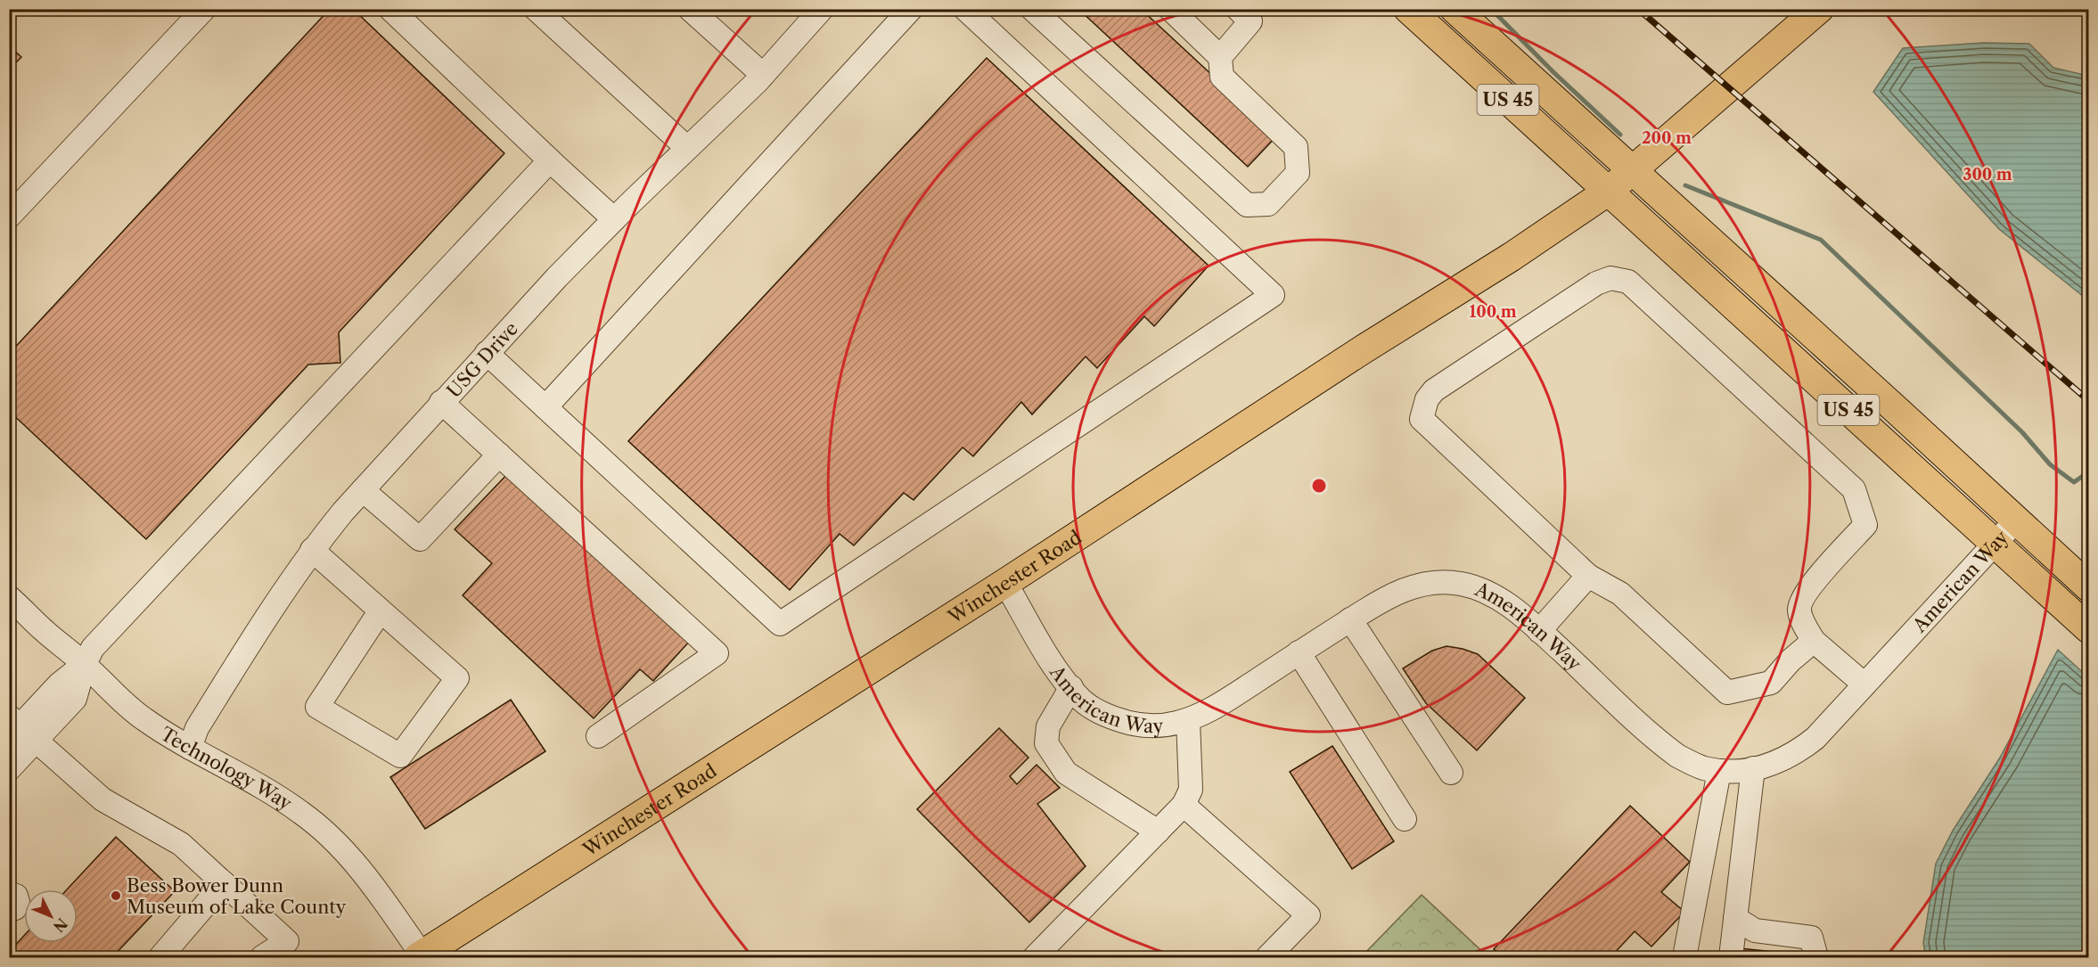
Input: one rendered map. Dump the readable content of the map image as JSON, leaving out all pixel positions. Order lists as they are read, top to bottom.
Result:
{
  "streets": {
    "main road": ["US 45", "Winchester Road"],
    "street": ["USG Drive", "American Way", "Technology Way"]
  },
  "crossings": [
    ["US 45", "Winchester Road"],
    ["US 45", "American Way"],
    ["USG Drive", "Technology Way"],
    ["Winchester Road", "American Way"],
    ["Winchester Road", "Technology Way"]
  ],
  "places": ["Bess Bower Dunn Museum of Lake County"],
  "north": "bottom right",
  "rings": ["200 m", "300 m", "100 m"]
}
